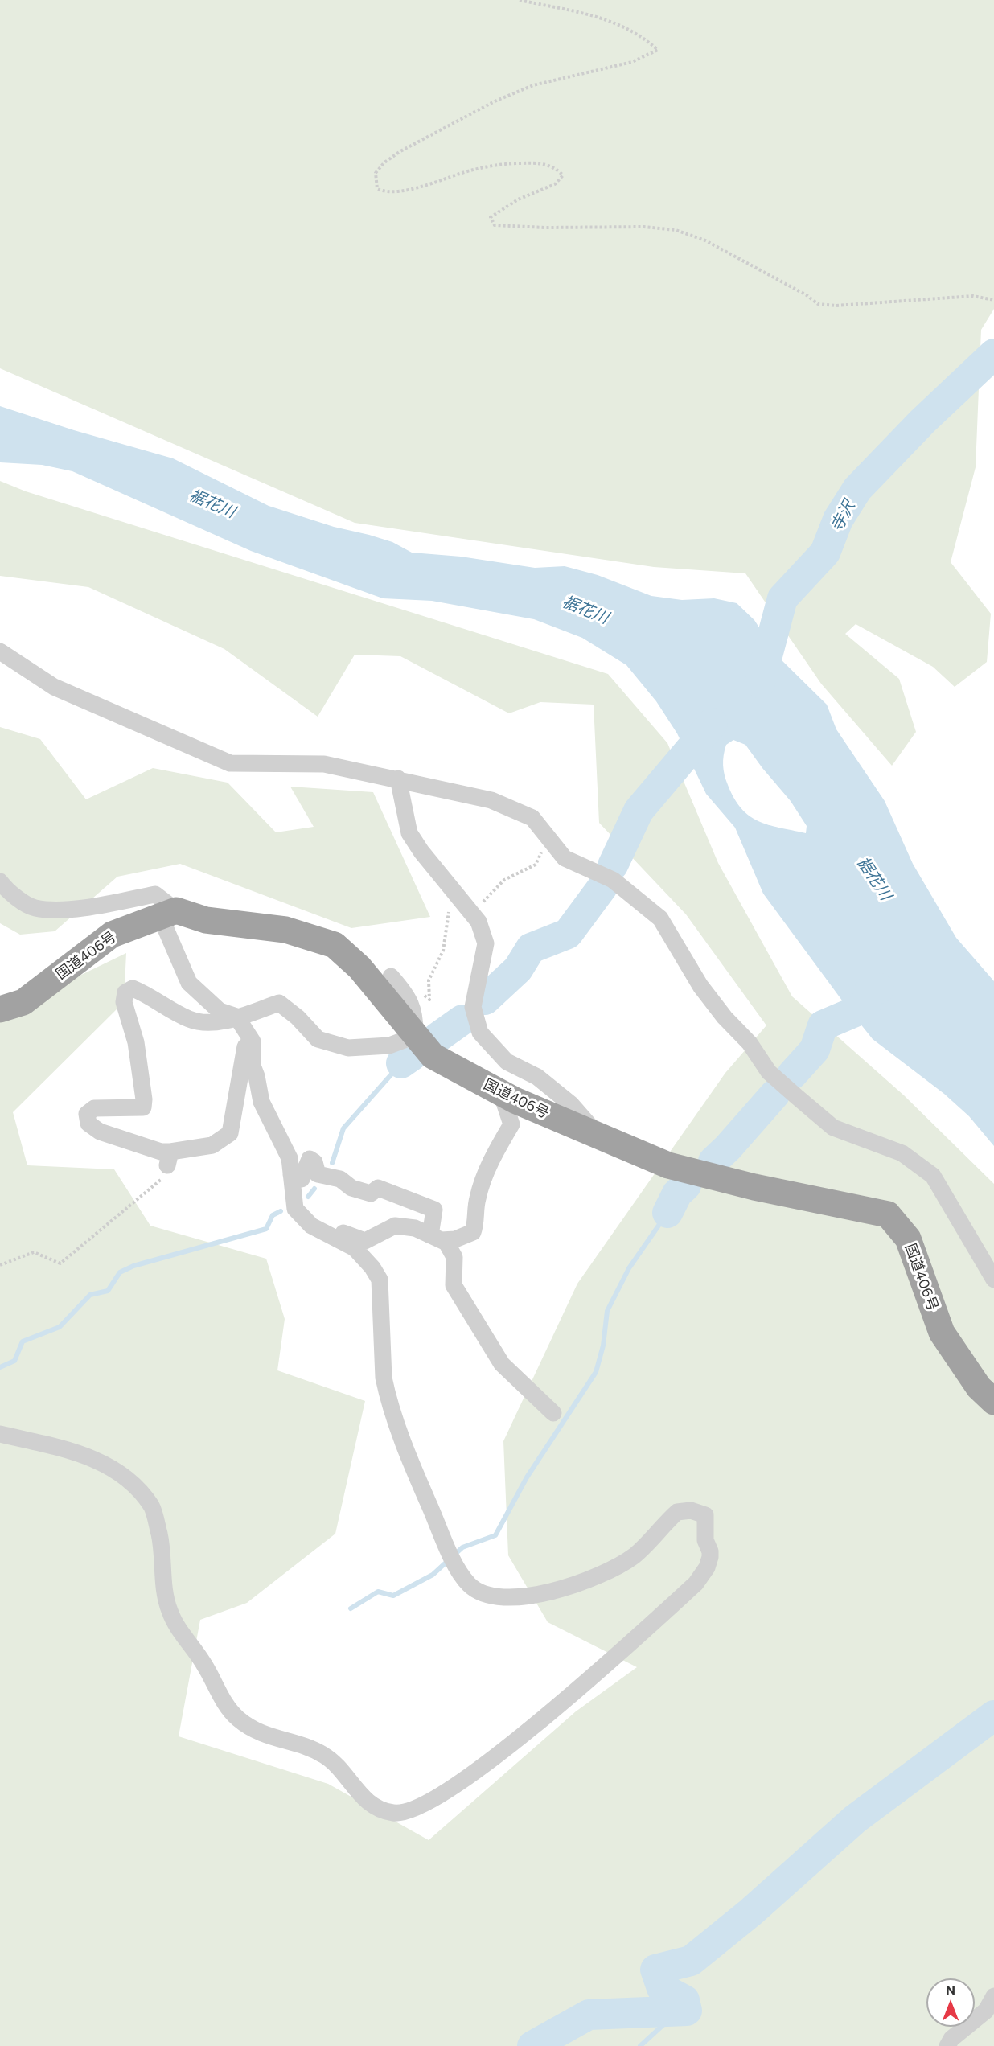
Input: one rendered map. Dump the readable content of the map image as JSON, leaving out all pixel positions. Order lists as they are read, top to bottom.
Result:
{
  "streets": {
    "highway": ["国道406号"]
  },
  "water": ["裾花川", "寺沢"],
  "north": "top"
}
